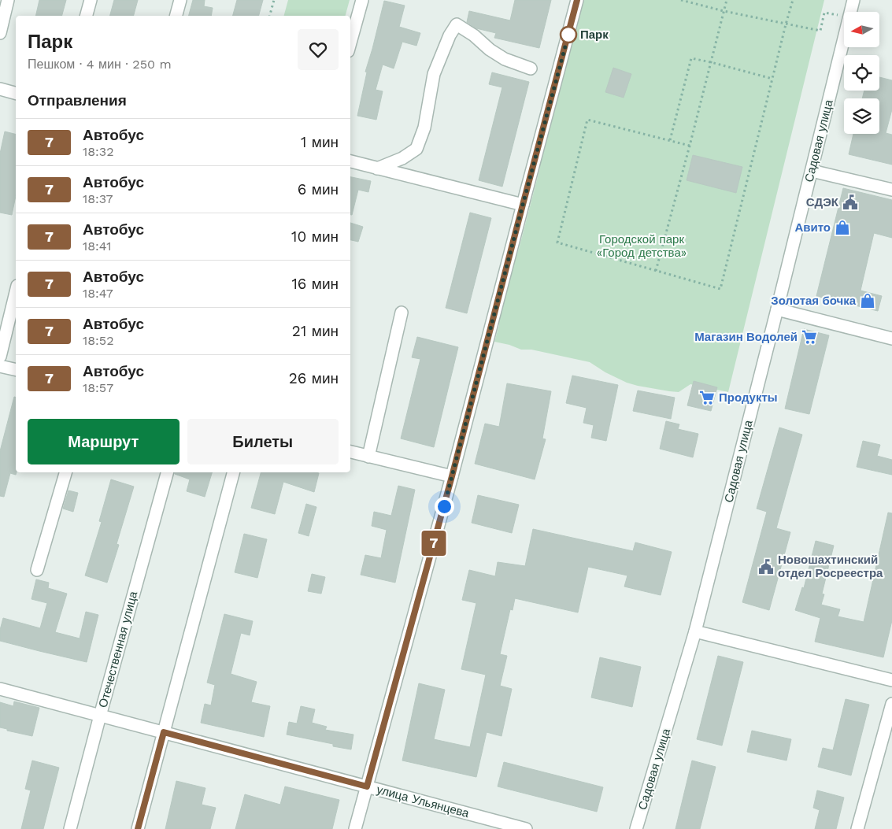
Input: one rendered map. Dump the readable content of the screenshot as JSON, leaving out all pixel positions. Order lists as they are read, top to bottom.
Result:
{
  "streets": {
    "street": ["Садовая улица", "Отечественная улица", "улица Ульянцева"]
  },
  "crossings": [
    ["Отечественная улица", "улица Ульянцева"]
  ],
  "parks": ["Городской парк «Город детства»"],
  "places": {
    "other": ["Парк"],
    "public building": ["СДЭК", "Новошахтинский отдел Росреестра"],
    "shop": ["Авито", "Золотая бочка"],
    "supermarket": ["Магазин Водолей", "Продукты"]
  },
  "lines": ["bus line 7"],
  "north": "left",
  "page": {
    "on_map": "7",
    "heading": [
      ["Парк", "Пешком · 4 мин · 250 m"],
      "Отправления"
    ],
    "list": [
      {
        "mark": "7",
        "name": "Автобус",
        "note": "18:32",
        "value": "1 мин"
      },
      {
        "mark": "7",
        "name": "Автобус",
        "note": "18:37",
        "value": "6 мин"
      },
      {
        "mark": "7",
        "name": "Автобус",
        "note": "18:41",
        "value": "10 мин"
      },
      {
        "mark": "7",
        "name": "Автобус",
        "note": "18:47",
        "value": "16 мин"
      },
      {
        "mark": "7",
        "name": "Автобус",
        "note": "18:52",
        "value": "21 мин"
      },
      {
        "mark": "7",
        "name": "Автобус",
        "note": "18:57",
        "value": "26 мин"
      }
    ],
    "buttons": ["Маршрут", "Билеты"]
  }
}
